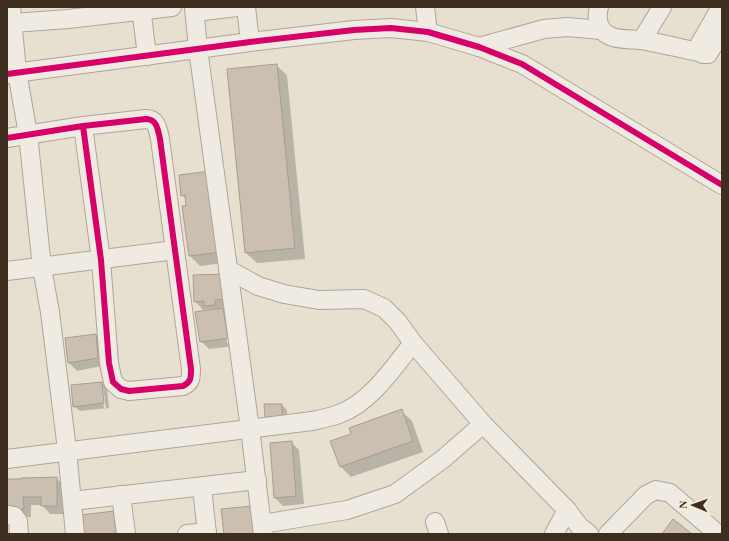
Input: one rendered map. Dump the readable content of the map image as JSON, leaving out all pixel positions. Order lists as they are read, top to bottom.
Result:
{
  "north": "left"
}
